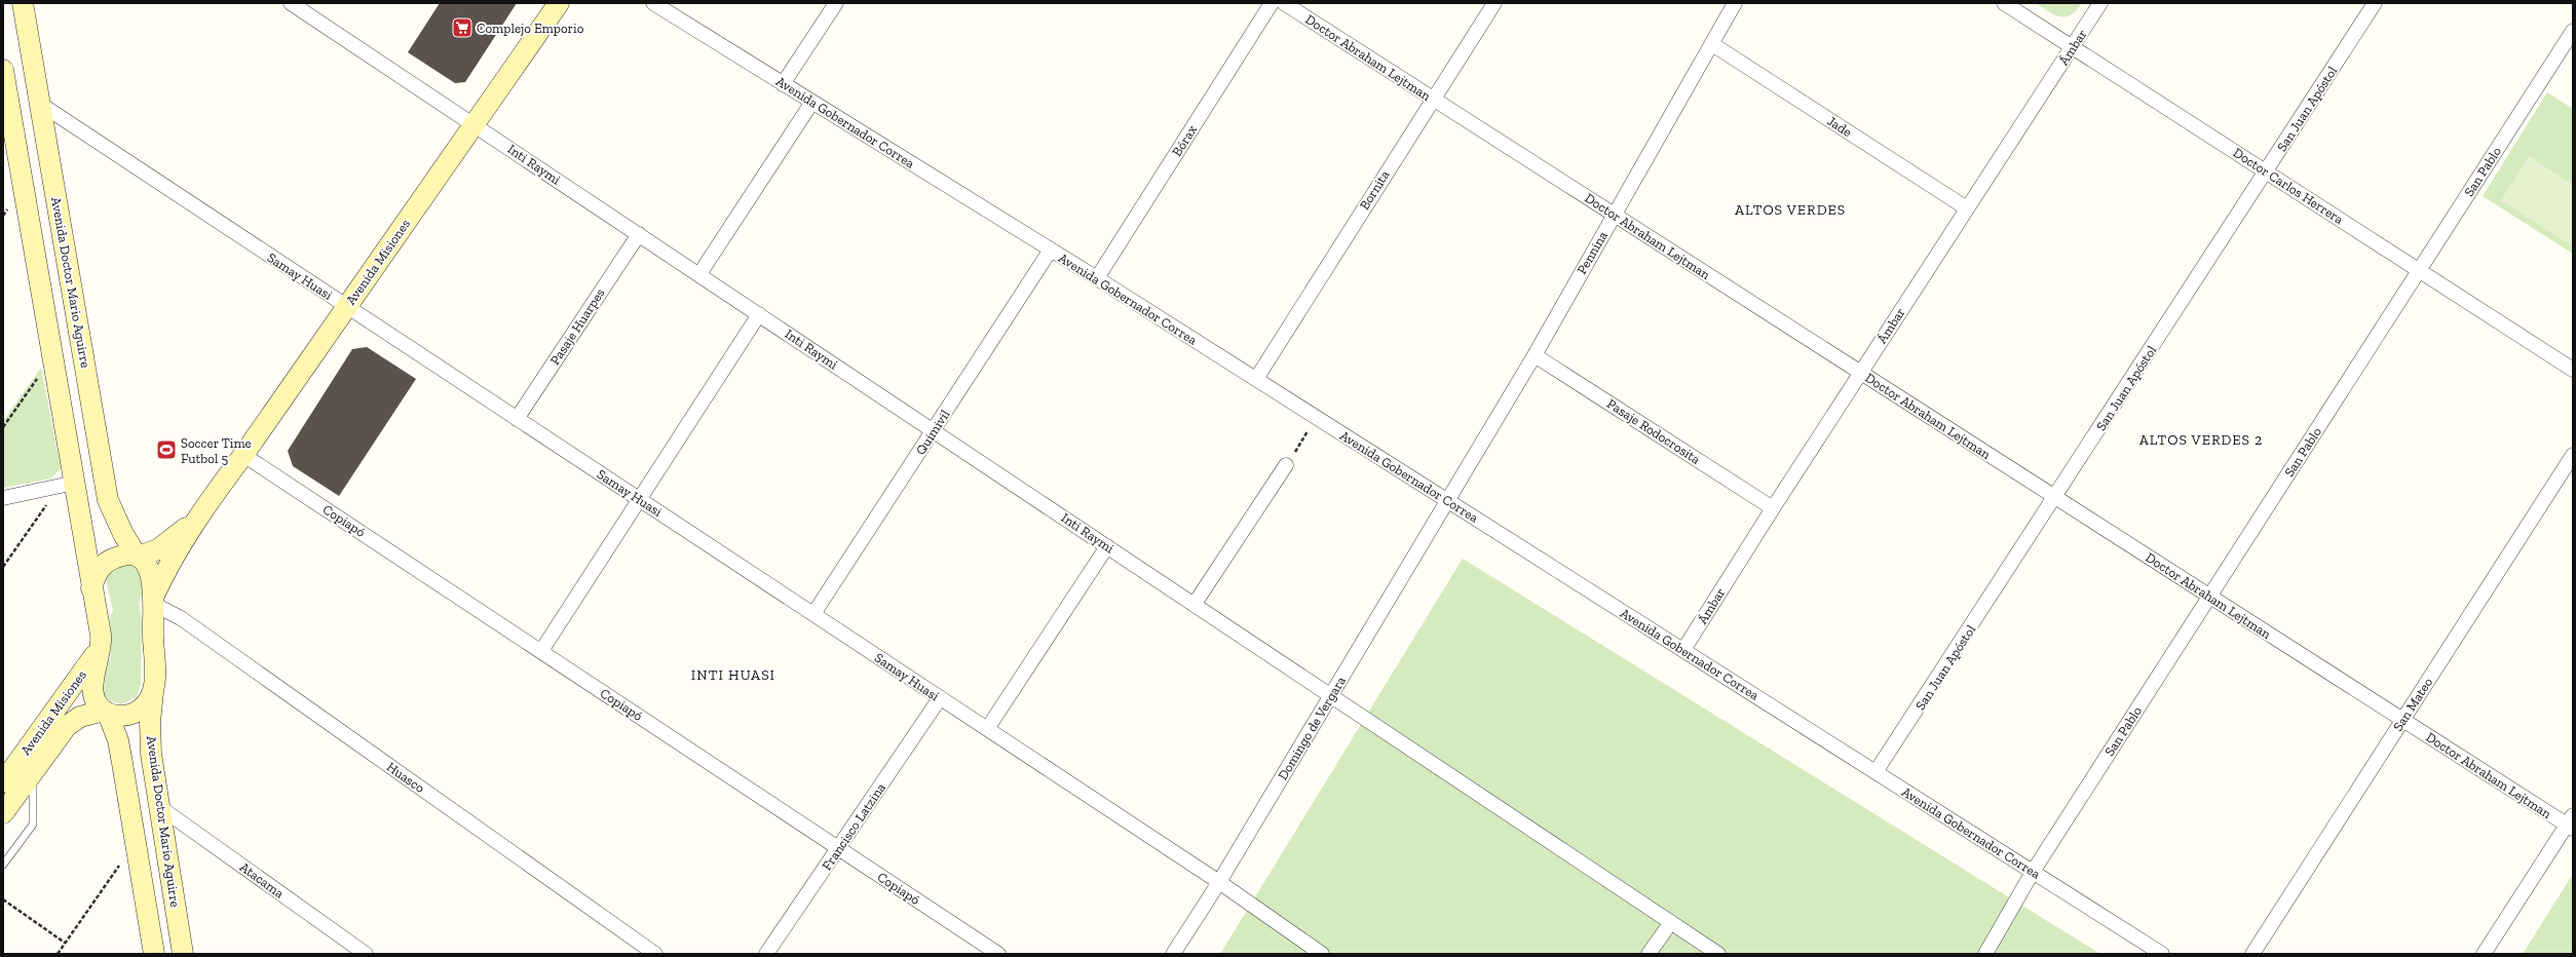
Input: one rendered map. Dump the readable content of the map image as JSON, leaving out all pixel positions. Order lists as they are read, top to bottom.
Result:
{
  "streets": {
    "main road": ["Avenida Misiones", "Avenida Doctor Mario Aguirre"],
    "street": [
      "Ámbar",
      "Doctor Abraham Lejtman",
      "San Juan Apóstol",
      "Avenida Gobernador Correa",
      "Jade",
      "Bórax",
      "Inti Raymi",
      "San Pablo",
      "Doctor Carlos Herrera",
      "Bornita",
      "Pennina",
      "Samay Huasi",
      "Pasaje Huarpes",
      "Pasaje Rodocrosita",
      "Quimivil",
      "Copiapó",
      "San Mateo",
      "Domingo de Vergara",
      "Huasco",
      "Francisco Latzina",
      "Atacama"
    ]
  },
  "crossings": [
    ["Ámbar", "Doctor Abraham Lejtman"],
    ["Ámbar", "Avenida Gobernador Correa"],
    ["Ámbar", "Jade"],
    ["Ámbar", "Doctor Carlos Herrera"],
    ["Ámbar", "Pasaje Rodocrosita"],
    ["Doctor Abraham Lejtman", "San Juan Apóstol"],
    ["Doctor Abraham Lejtman", "San Pablo"],
    ["Doctor Abraham Lejtman", "Bornita"],
    ["Doctor Abraham Lejtman", "Pennina"],
    ["Doctor Abraham Lejtman", "San Mateo"],
    ["San Juan Apóstol", "Avenida Gobernador Correa"],
    ["San Juan Apóstol", "Doctor Carlos Herrera"],
    ["Avenida Gobernador Correa", "Bórax"],
    ["Avenida Gobernador Correa", "San Pablo"],
    ["Avenida Gobernador Correa", "Bornita"],
    ["Avenida Gobernador Correa", "Pennina"],
    ["Avenida Gobernador Correa", "Quimivil"],
    ["Avenida Gobernador Correa", "Domingo de Vergara"],
    ["Jade", "Pennina"],
    ["Inti Raymi", "Avenida Misiones"],
    ["Inti Raymi", "Pasaje Huarpes"],
    ["Inti Raymi", "Quimivil"],
    ["Inti Raymi", "Domingo de Vergara"],
    ["San Pablo", "Doctor Carlos Herrera"],
    ["Pennina", "Pasaje Rodocrosita"],
    ["Pennina", "Domingo de Vergara"],
    ["Avenida Misiones", "Samay Huasi"],
    ["Avenida Misiones", "Avenida Doctor Mario Aguirre"],
    ["Avenida Misiones", "Copiapó"],
    ["Avenida Misiones", "Huasco"],
    ["Samay Huasi", "Avenida Doctor Mario Aguirre"],
    ["Samay Huasi", "Pasaje Huarpes"],
    ["Samay Huasi", "Quimivil"],
    ["Samay Huasi", "Domingo de Vergara"],
    ["Samay Huasi", "Francisco Latzina"],
    ["Avenida Doctor Mario Aguirre", "Huasco"],
    ["Avenida Doctor Mario Aguirre", "Atacama"],
    ["Copiapó", "Francisco Latzina"]
  ],
  "districts": ["ALTOS VERDES", "ALTOS VERDES 2", "INTI HUASI"],
  "places": {
    "supermarket": ["Complejo Emporio"],
    "sports": ["Soccer Time Futbol 5"]
  }
}
